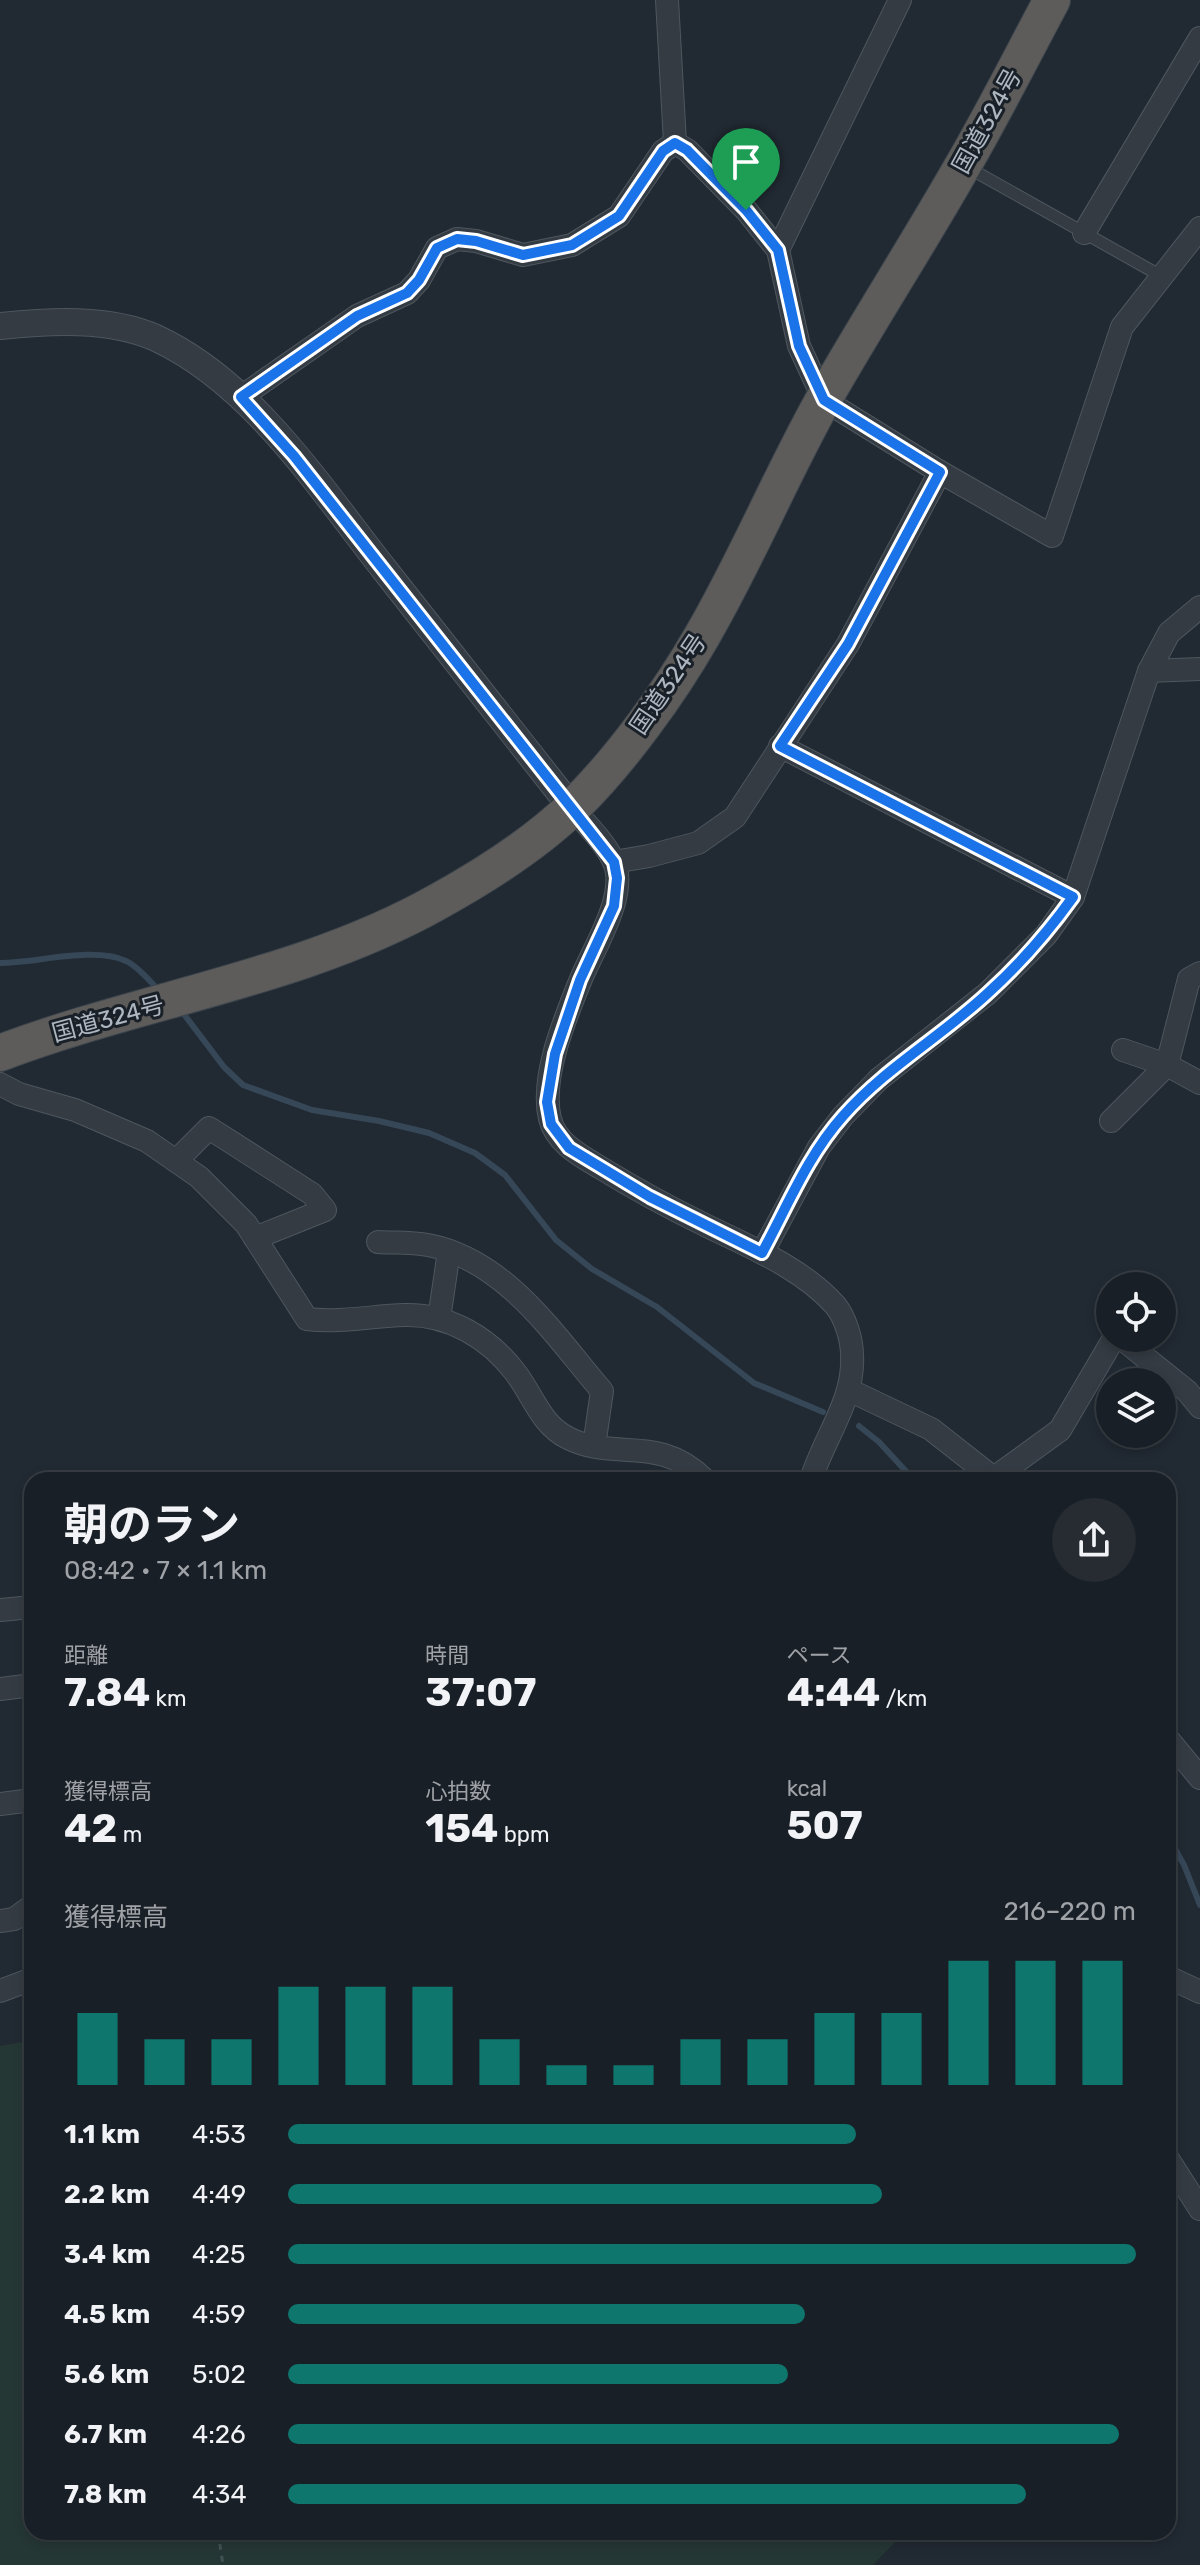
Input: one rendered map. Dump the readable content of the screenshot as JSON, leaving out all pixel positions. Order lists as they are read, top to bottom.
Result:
{
  "streets": {
    "highway": ["国道324号"]
  },
  "page": {
    "heading": ["朝のラン", "08:42 · 7 × 1.1 km"],
    "stats": [
      ["距離", "7.84 km"],
      ["時間", "37:07"],
      ["ペース", "4:44 /km"],
      ["獲得標高", "42 m"],
      ["心拍数", "154 bpm"],
      ["kcal", "507"]
    ],
    "chart": ["獲得標高", "216–220 m"],
    "list": [
      {
        "name": "1.1 km",
        "note": "4:53"
      },
      {
        "name": "2.2 km",
        "note": "4:49"
      },
      {
        "name": "3.4 km",
        "note": "4:25"
      },
      {
        "name": "4.5 km",
        "note": "4:59"
      },
      {
        "name": "5.6 km",
        "note": "5:02"
      },
      {
        "name": "6.7 km",
        "note": "4:26"
      },
      {
        "name": "7.8 km",
        "note": "4:34"
      }
    ]
  }
}
